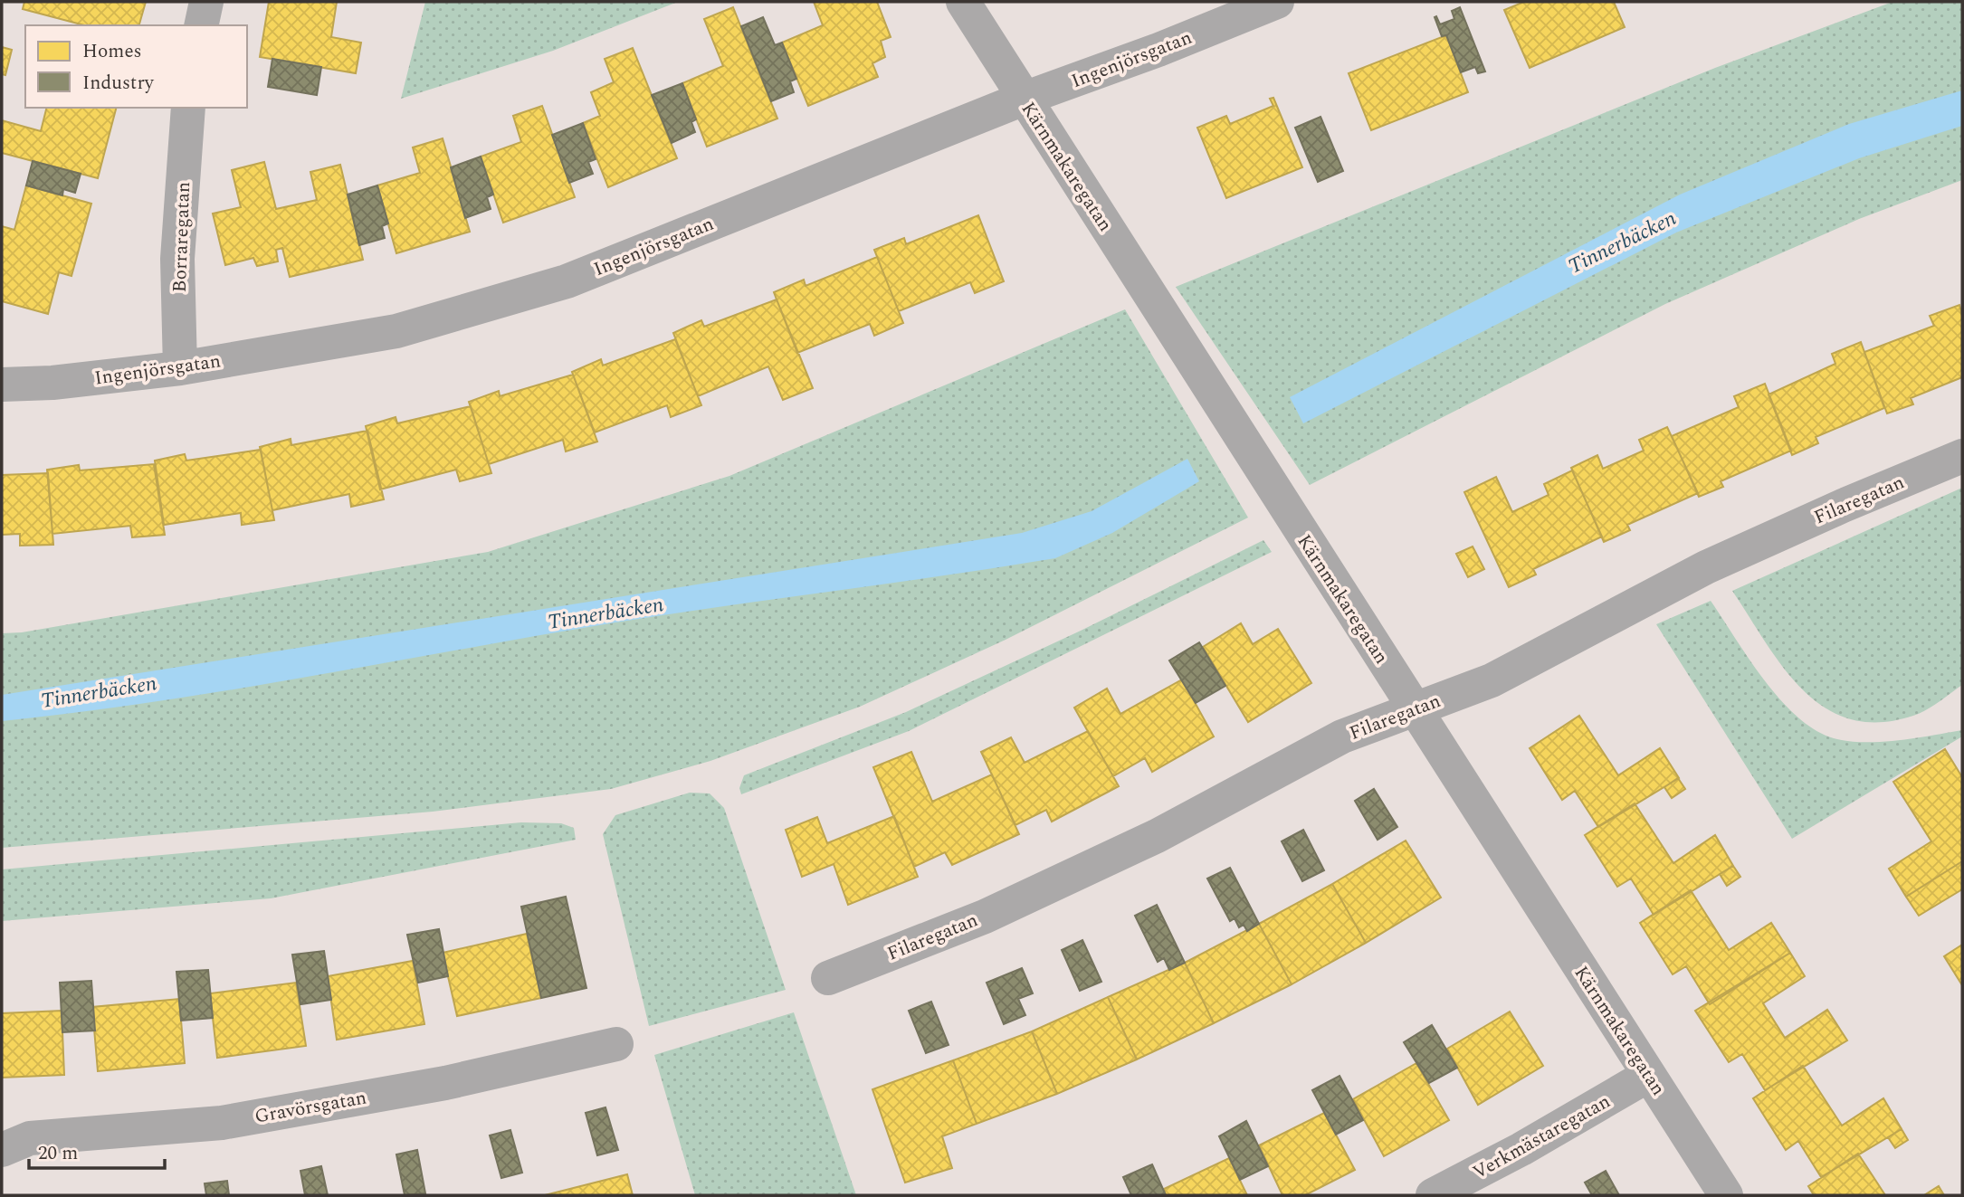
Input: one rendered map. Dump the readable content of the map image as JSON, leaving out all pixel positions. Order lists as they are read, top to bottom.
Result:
{
  "streets": {
    "street": [
      "Ingenjörsgatan",
      "Kärnmakaregatan",
      "Borraregatan",
      "Filaregatan",
      "Gravörsgatan",
      "Verkmästaregatan"
    ]
  },
  "crossings": [
    ["Ingenjörsgatan", "Kärnmakaregatan"],
    ["Ingenjörsgatan", "Borraregatan"],
    ["Kärnmakaregatan", "Filaregatan"],
    ["Kärnmakaregatan", "Verkmästaregatan"]
  ],
  "water": ["Tinnerbäcken"],
  "legend": ["Homes", "Industry"],
  "scale_bar": "20 m"
}
